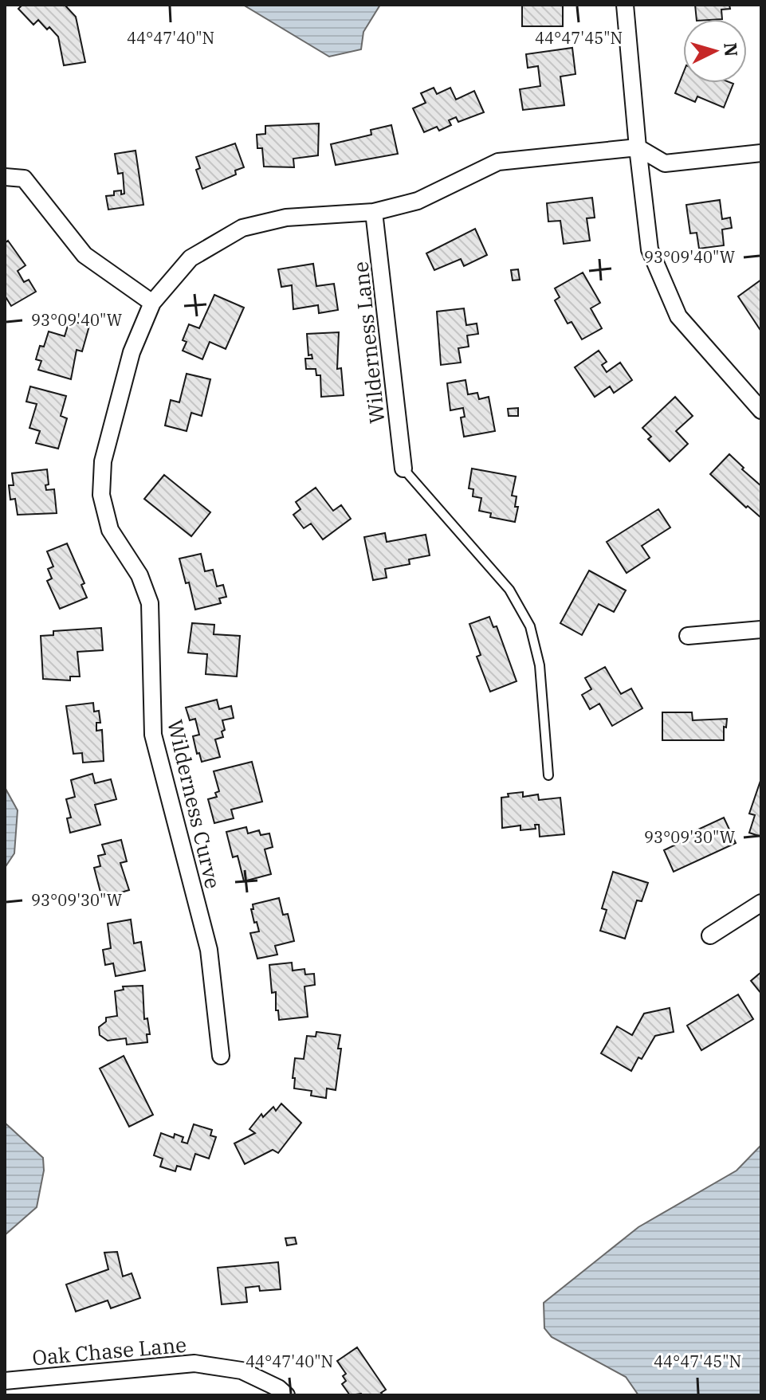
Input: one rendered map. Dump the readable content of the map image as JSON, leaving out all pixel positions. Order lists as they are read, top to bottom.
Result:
{
  "streets": {
    "street": ["Wilderness Lane", "Wilderness Curve", "Oak Chase Lane"]
  },
  "crossings": [
    ["Wilderness Lane", "Wilderness Curve"]
  ],
  "north": "right",
  "coordinates": [
    "44°47'40\"N",
    "44°47'45\"N",
    "93°09'40\"W",
    "93°09'30\"W"
  ]
}
